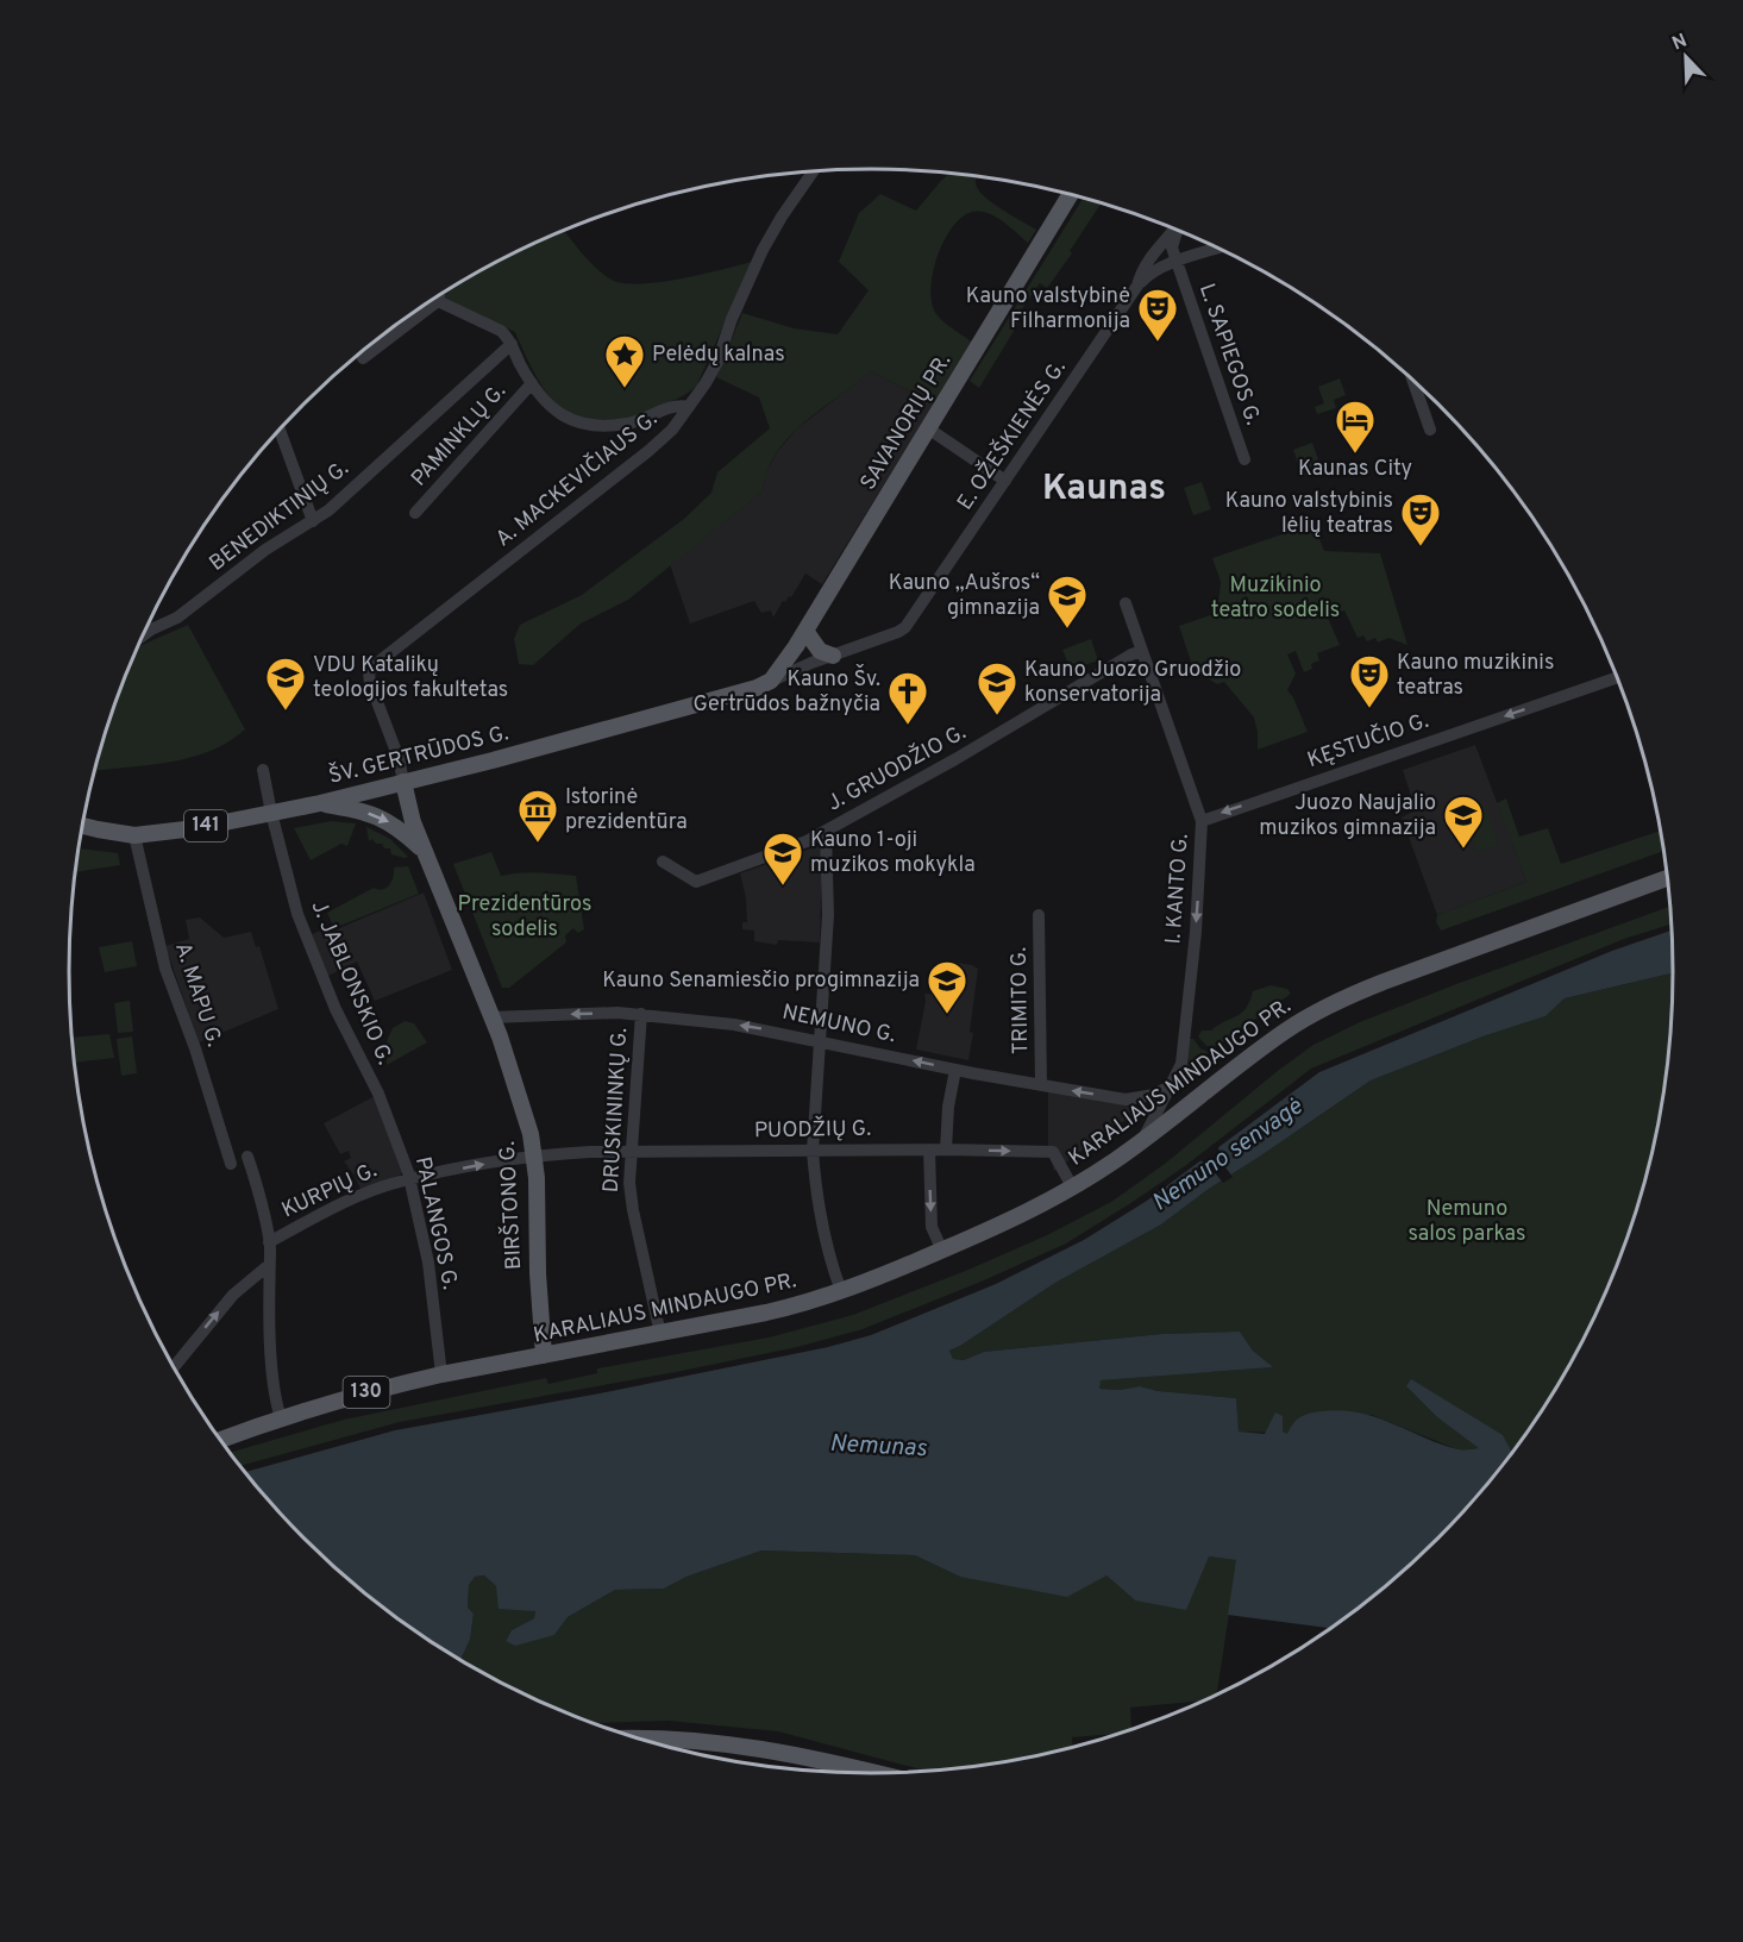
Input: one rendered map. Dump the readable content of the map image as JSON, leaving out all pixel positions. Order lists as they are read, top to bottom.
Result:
{
  "streets": {
    "main road": [
      "SAVANORIŲ PR.",
      "ŠV. GERTRŪDOS G.",
      "141",
      "KARALIAUS MINDAUGO PR.",
      "BIRŠTONO G.",
      "130"
    ],
    "street": [
      "L. SAPIEGOS G.",
      "PAMINKLŲ G.",
      "E. OŽEŠKIENĖS G.",
      "A. MACKEVIČIAUS G.",
      "BENEDIKTINIŲ G.",
      "KĘSTUČIO G.",
      "J. GRUODŽIO G.",
      "I. KANTO G.",
      "J. JABLONSKIO G.",
      "A. MAPU G.",
      "TRIMITO G.",
      "NEMUNO G.",
      "DRUSKININKŲ G.",
      "PUODŽIŲ G.",
      "KURPIŲ G.",
      "PALANGOS G."
    ]
  },
  "crossings": [
    ["L. SAPIEGOS G.", "E. OŽEŠKIENĖS G."],
    ["SAVANORIŲ PR.", "ŠV. GERTRŪDOS G."],
    ["A. MACKEVIČIAUS G.", "ŠV. GERTRŪDOS G."],
    ["A. MACKEVIČIAUS G.", "BIRŠTONO G."],
    ["KĘSTUČIO G.", "I. KANTO G."],
    ["ŠV. GERTRŪDOS G.", "J. JABLONSKIO G."],
    ["ŠV. GERTRŪDOS G.", "A. MAPU G."],
    ["ŠV. GERTRŪDOS G.", "BIRŠTONO G."],
    ["J. GRUODŽIO G.", "I. KANTO G."],
    ["I. KANTO G.", "NEMUNO G."],
    ["I. KANTO G.", "KARALIAUS MINDAUGO PR."],
    ["J. JABLONSKIO G.", "PALANGOS G."],
    ["TRIMITO G.", "NEMUNO G."],
    ["NEMUNO G.", "DRUSKININKŲ G."],
    ["NEMUNO G.", "BIRŠTONO G."],
    ["KARALIAUS MINDAUGO PR.", "DRUSKININKŲ G."],
    ["KARALIAUS MINDAUGO PR.", "PUODŽIŲ G."],
    ["KARALIAUS MINDAUGO PR.", "BIRŠTONO G."],
    ["KARALIAUS MINDAUGO PR.", "PALANGOS G."],
    ["DRUSKININKŲ G.", "PUODŽIŲ G."],
    ["PUODŽIŲ G.", "KURPIŲ G."],
    ["PUODŽIŲ G.", "BIRŠTONO G."],
    ["KURPIŲ G.", "BIRŠTONO G."],
    ["KURPIŲ G.", "PALANGOS G."]
  ],
  "one_way": [
    "KĘSTUČIO G.",
    "I. KANTO G.",
    "NEMUNO G.",
    "KURPIŲ G."
  ],
  "districts": ["Kaunas"],
  "water": ["Nemuno senvagė", "Nemunas"],
  "parks": ["Muzikinio teatro sodelis", "Prezidentūros sodelis", "Nemuno salos parkas"],
  "places": {
    "theatre": ["Kauno valstybinė Filharmonija", "Kauno valstybinis lėlių teatras", "Kauno muzikinis teatras"],
    "place": ["Pelėdų kalnas"],
    "hotel": ["Kaunas City"],
    "school or university": [
      "Kauno „Aušros“ gimnazija",
      "VDU Katalikų teologijos fakultetas",
      "Kauno Juozo Gruodžio konservatorija",
      "Juozo Naujalio muzikos gimnazija",
      "Kauno 1-oji muzikos mokykla",
      "Kauno Senamiesčio progimnazija"
    ],
    "church": ["Kauno Šv. Gertrūdos bažnyčia"],
    "museum": ["Istorinė prezidentūra"]
  },
  "north": "top left"
}
